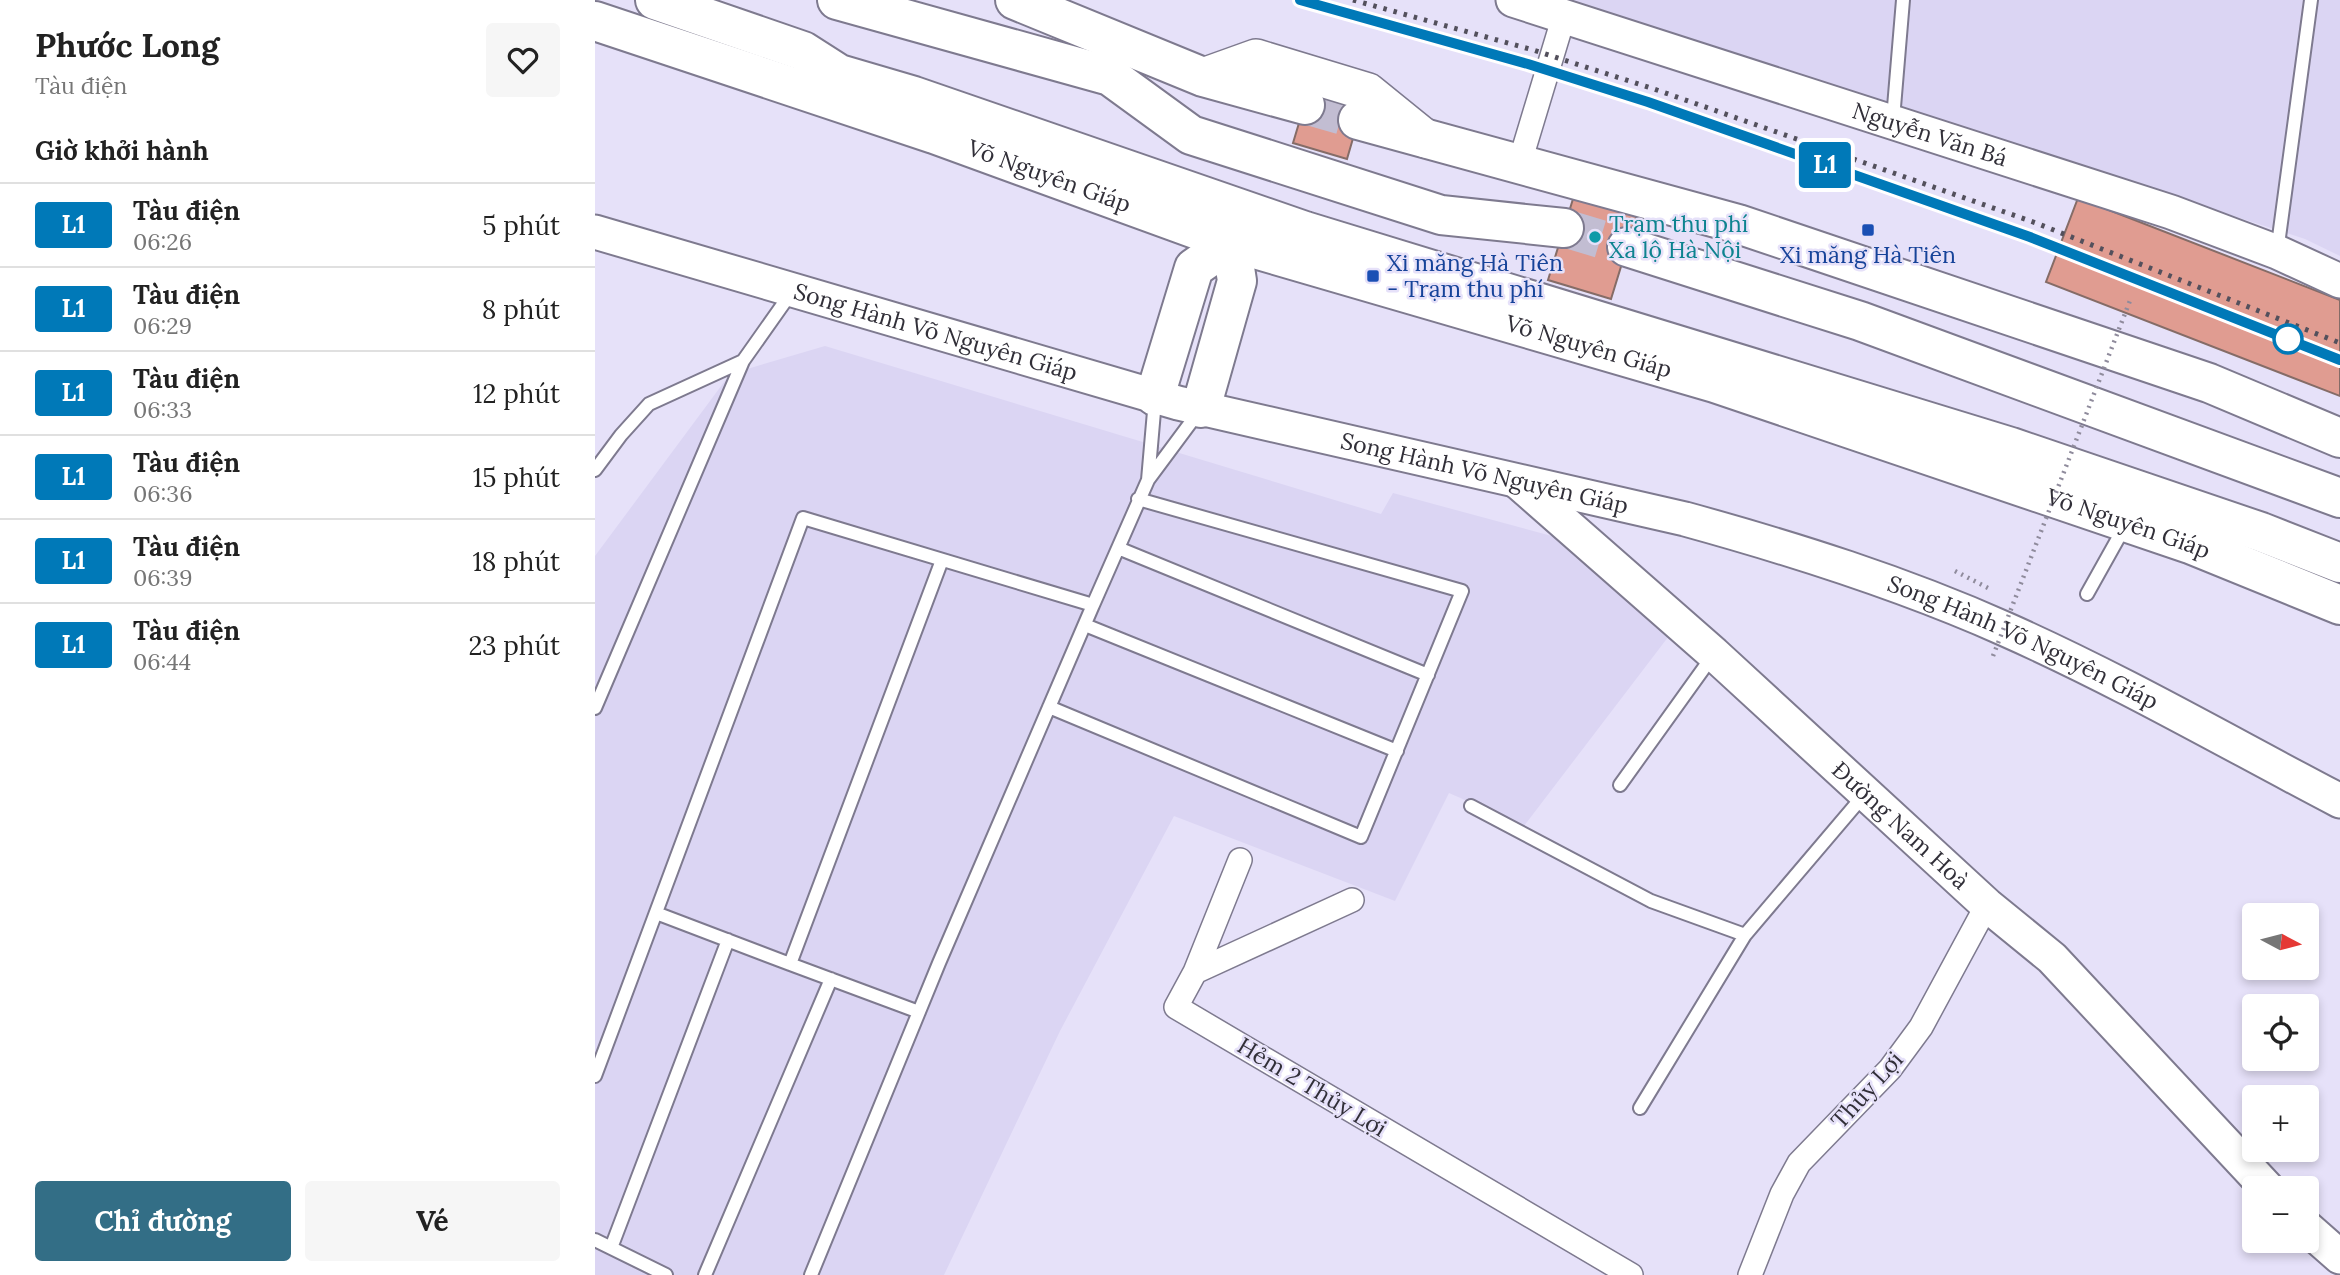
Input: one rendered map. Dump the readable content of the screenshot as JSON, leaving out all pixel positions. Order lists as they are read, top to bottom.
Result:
{
  "streets": {
    "highway": ["Võ Nguyên Giáp"],
    "main road": ["Nguyễn Văn Bá", "Song Hành Võ Nguyên Giáp", "Đường Nam Hoà"],
    "street": ["Hẻm 2 Thủy Lợi", "Thủy Lợi"]
  },
  "crossings": [
    ["Song Hành Võ Nguyên Giáp", "Đường Nam Hoà"],
    ["Đường Nam Hoà", "Thủy Lợi"]
  ],
  "places": {
    "transit": ["Xi măng Hà Tiên", "Xi măng Hà Tiên - Trạm thu phí"],
    "other": ["Trạm thu phí Xa lộ Hà Nội"]
  },
  "lines": ["metro line L1"],
  "north": "right",
  "page": {
    "heading": [
      ["Phước Long", "Tàu điện"],
      "Giờ khởi hành"
    ],
    "on_map": "L1",
    "list": [
      {
        "mark": "L1",
        "name": "Tàu điện",
        "note": "06:26",
        "value": "5 phút"
      },
      {
        "mark": "L1",
        "name": "Tàu điện",
        "note": "06:29",
        "value": "8 phút"
      },
      {
        "mark": "L1",
        "name": "Tàu điện",
        "note": "06:33",
        "value": "12 phút"
      },
      {
        "mark": "L1",
        "name": "Tàu điện",
        "note": "06:36",
        "value": "15 phút"
      },
      {
        "mark": "L1",
        "name": "Tàu điện",
        "note": "06:39",
        "value": "18 phút"
      },
      {
        "mark": "L1",
        "name": "Tàu điện",
        "note": "06:44",
        "value": "23 phút"
      }
    ],
    "map_buttons": ["+", "−"],
    "buttons": ["Chỉ đường", "Vé"]
  }
}
